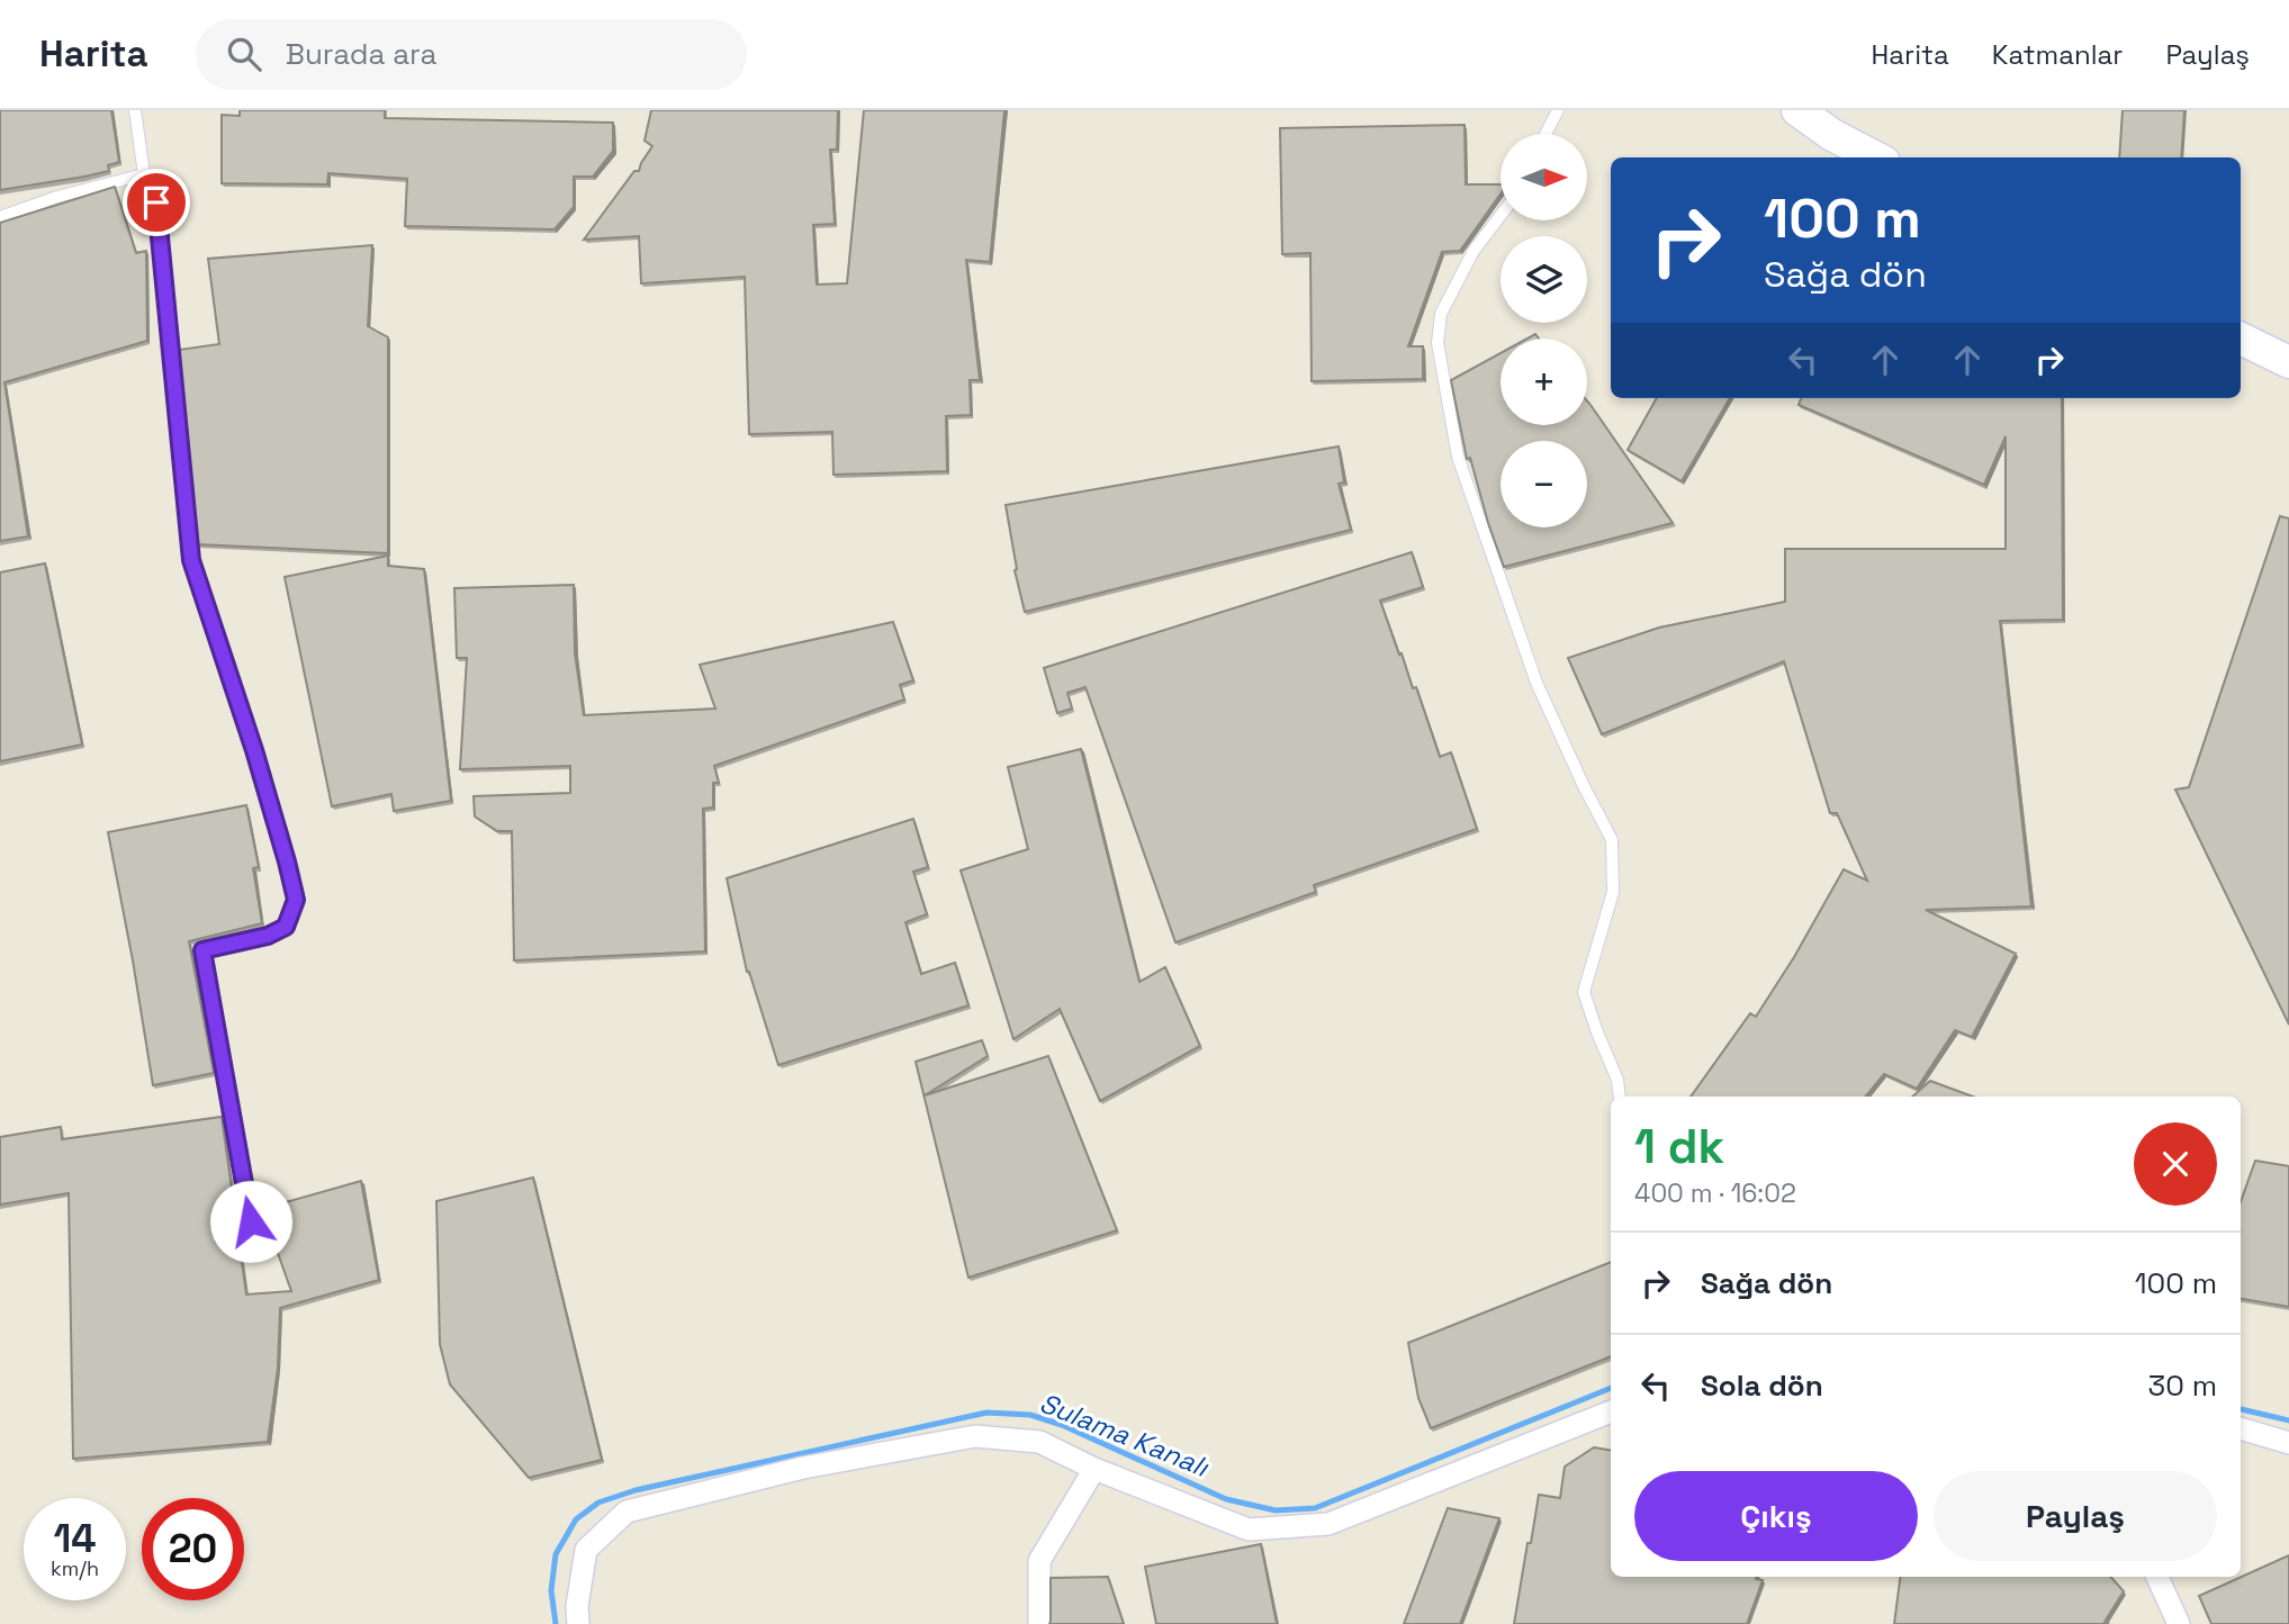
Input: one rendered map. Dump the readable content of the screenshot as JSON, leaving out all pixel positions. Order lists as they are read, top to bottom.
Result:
{
  "water": ["Sulama Kanalı"],
  "north": "right",
  "page": {
    "header": "Harita",
    "search": "Burada ara",
    "nav": ["Harita", "Katmanlar", "Paylaş"],
    "map_buttons": ["+", "−"],
    "turn": ["100 m", "Sağa dön"],
    "heading": ["1 dk", "400 m · 16:02"],
    "list": [
      {
        "name": "Sağa dön",
        "value": "100 m"
      },
      {
        "name": "Sola dön",
        "value": "30 m"
      }
    ],
    "buttons": ["Çıkış", "Paylaş"],
    "speed": "14 km/h",
    "limit": "20"
  }
}
